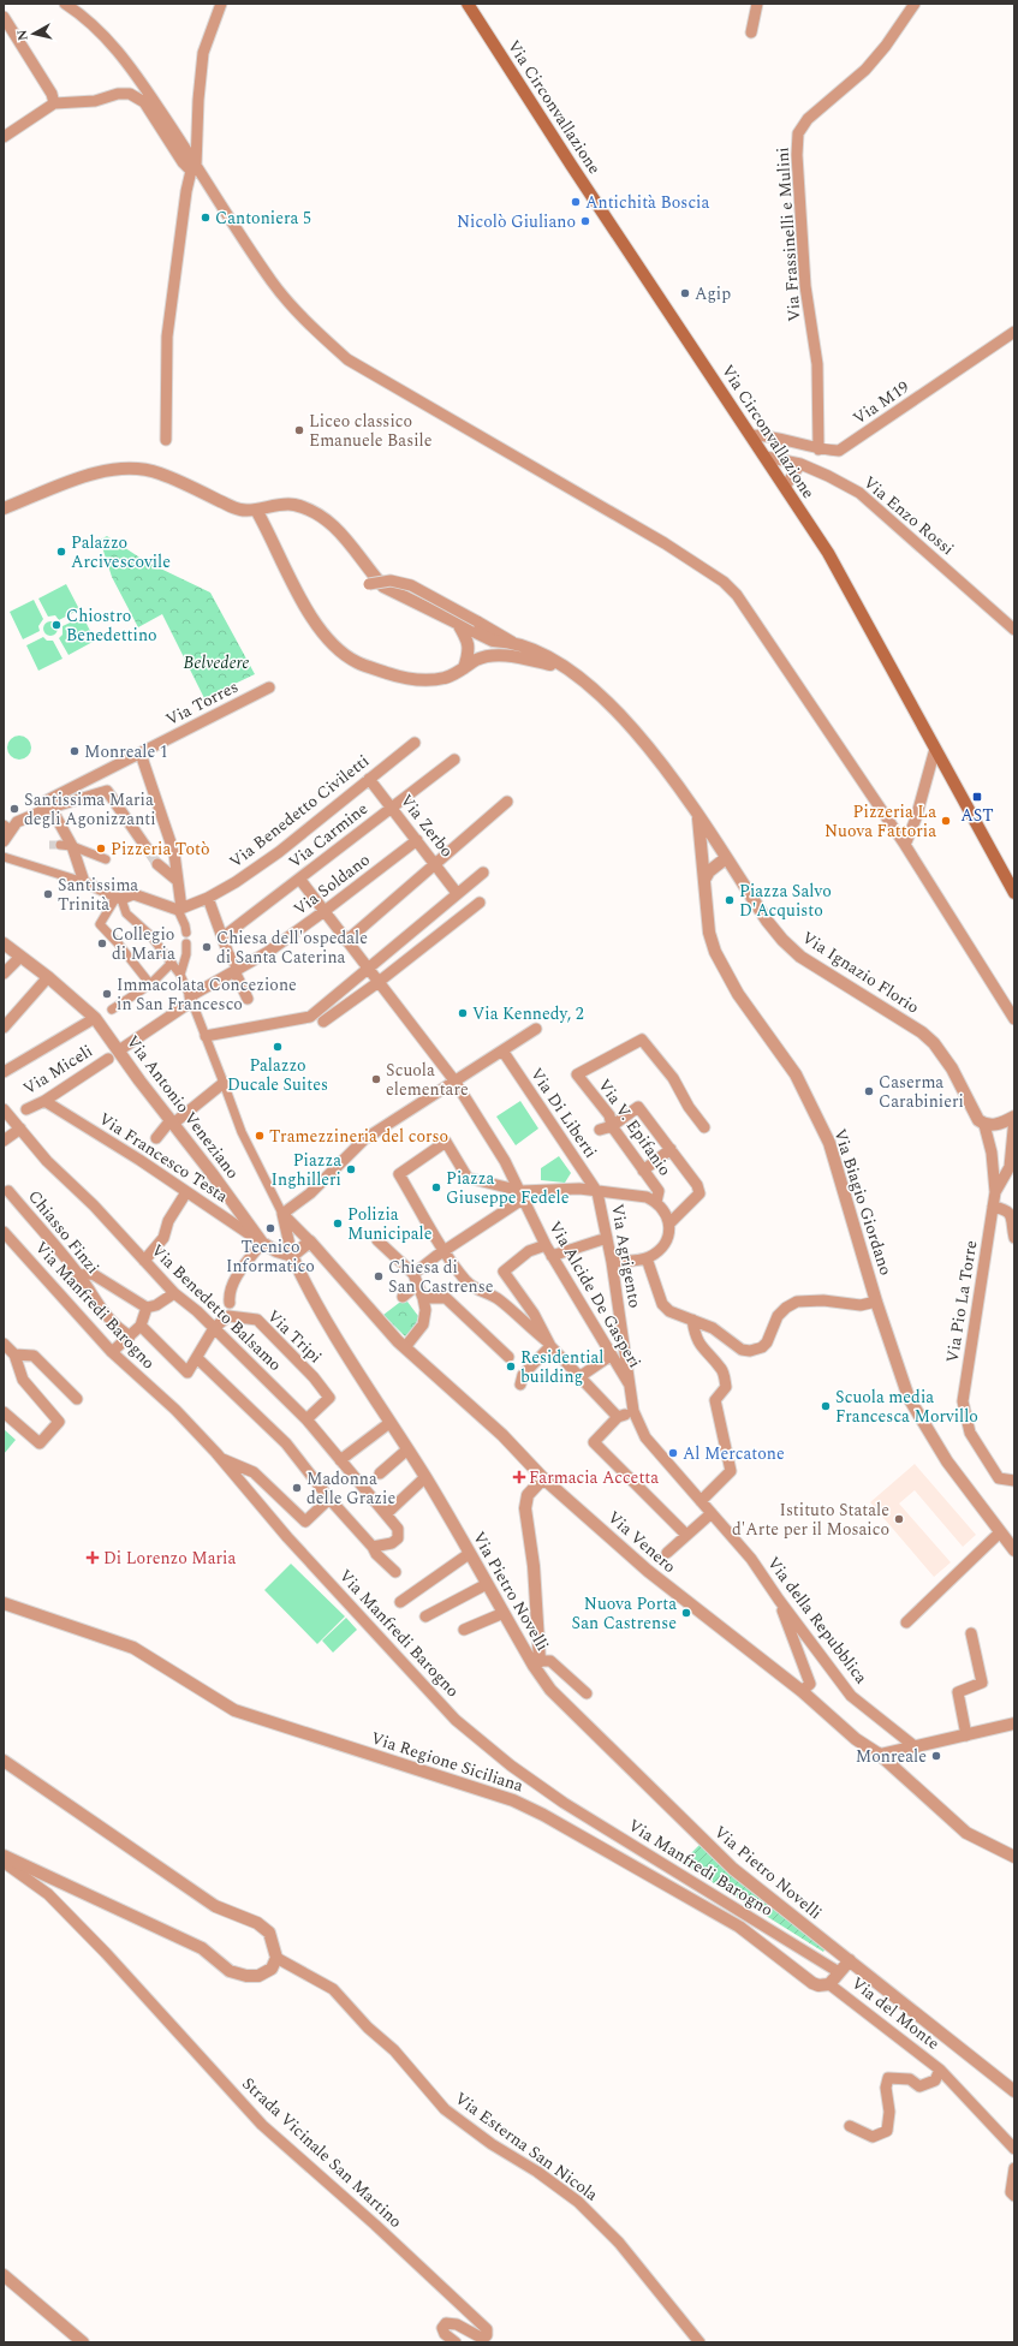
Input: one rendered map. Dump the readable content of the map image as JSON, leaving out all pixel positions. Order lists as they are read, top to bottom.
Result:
{
  "streets": {
    "main road": ["Via Circonvallazione"],
    "street": [
      "Via Frassinelli e Mulini",
      "Via M19",
      "Via Enzo Rossi",
      "Via Torres",
      "Via Benedetto Civiletti",
      "Via Zerbo",
      "Via Carmine",
      "Via Soldano",
      "Via Ignazio Florio",
      "Via Miceli",
      "Via Antonio Veneziano",
      "Via Di Liberti",
      "Via V. Epifanio",
      "Via Francesco Testa",
      "Via Biagio Giordano",
      "Chiasso Finzi",
      "Via Agrigento",
      "Via Alcide De Gasperi",
      "Via Pio La Torre",
      "Via Manfredi Barogno",
      "Via Benedetto Balsamo",
      "Via Tripi",
      "Via Venero",
      "Via Pietro Novelli",
      "Via della Repubblica",
      "Via Regione Siciliana",
      "Via del Monte",
      "Via Esterna San Nicola",
      "Strada Vicinale San Martino"
    ]
  },
  "crossings": [
    ["Via Circonvallazione", "Via M19"],
    ["Via Circonvallazione", "Via Enzo Rossi"],
    ["Via Frassinelli e Mulini", "Via M19"],
    ["Via Benedetto Civiletti", "Via Zerbo"],
    ["Via Zerbo", "Via Carmine"],
    ["Via Zerbo", "Via Soldano"],
    ["Via Carmine", "Via Alcide De Gasperi"],
    ["Via Soldano", "Via Miceli"],
    ["Via Soldano", "Via Alcide De Gasperi"],
    ["Via Soldano", "Via Pietro Novelli"],
    ["Via Ignazio Florio", "Via Biagio Giordano"],
    ["Via Miceli", "Via Antonio Veneziano"],
    ["Via Miceli", "Via Francesco Testa"],
    ["Via Miceli", "Via Pietro Novelli"],
    ["Via Antonio Veneziano", "Via Francesco Testa"],
    ["Via Di Liberti", "Via Agrigento"],
    ["Via Agrigento", "Via Alcide De Gasperi"],
    ["Via Agrigento", "Via della Repubblica"],
    ["Via Benedetto Balsamo", "Via Tripi"],
    ["Via Venero", "Via Pietro Novelli"],
    ["Via Regione Siciliana", "Via del Monte"]
  ],
  "parks": ["Belvedere"],
  "places": {
    "other": [
      "Antichità Boscia",
      "Cantoniera 5",
      "Nicolò Giuliano",
      "Agip",
      "Liceo classico Emanuele Basile",
      "Palazzo Arcivescovile",
      "Chiostro Benedettino",
      "Monreale 1",
      "Santissima Maria degli Agonizzanti",
      "Pizzeria La Nuova Fattoria",
      "Pizzeria Totò",
      "Santissima Trinità",
      "Piazza Salvo D'Acquisto",
      "Collegio di Maria",
      "Chiesa dell'ospedale di Santa Caterina",
      "Immacolata Concezione in San Francesco",
      "Via Kennedy, 2",
      "Palazzo Ducale Suites",
      "Scuola elementare",
      "Caserma Carabinieri",
      "Tramezzineria del corso",
      "Piazza Inghilleri",
      "Piazza Giuseppe Fedele",
      "Polizia Municipale",
      "Tecnico Informatico",
      "Chiesa di San Castrense",
      "Residential building",
      "Scuola media Francesca Morvillo",
      "Al Mercatone",
      "Madonna delle Grazie",
      "Istituto Statale d'Arte per il Mosaico",
      "Nuova Porta San Castrense",
      "Monreale"
    ],
    "transit": ["AST"],
    "health": ["Farmacia Accetta", "Di Lorenzo Maria"]
  },
  "north": "left"
}
